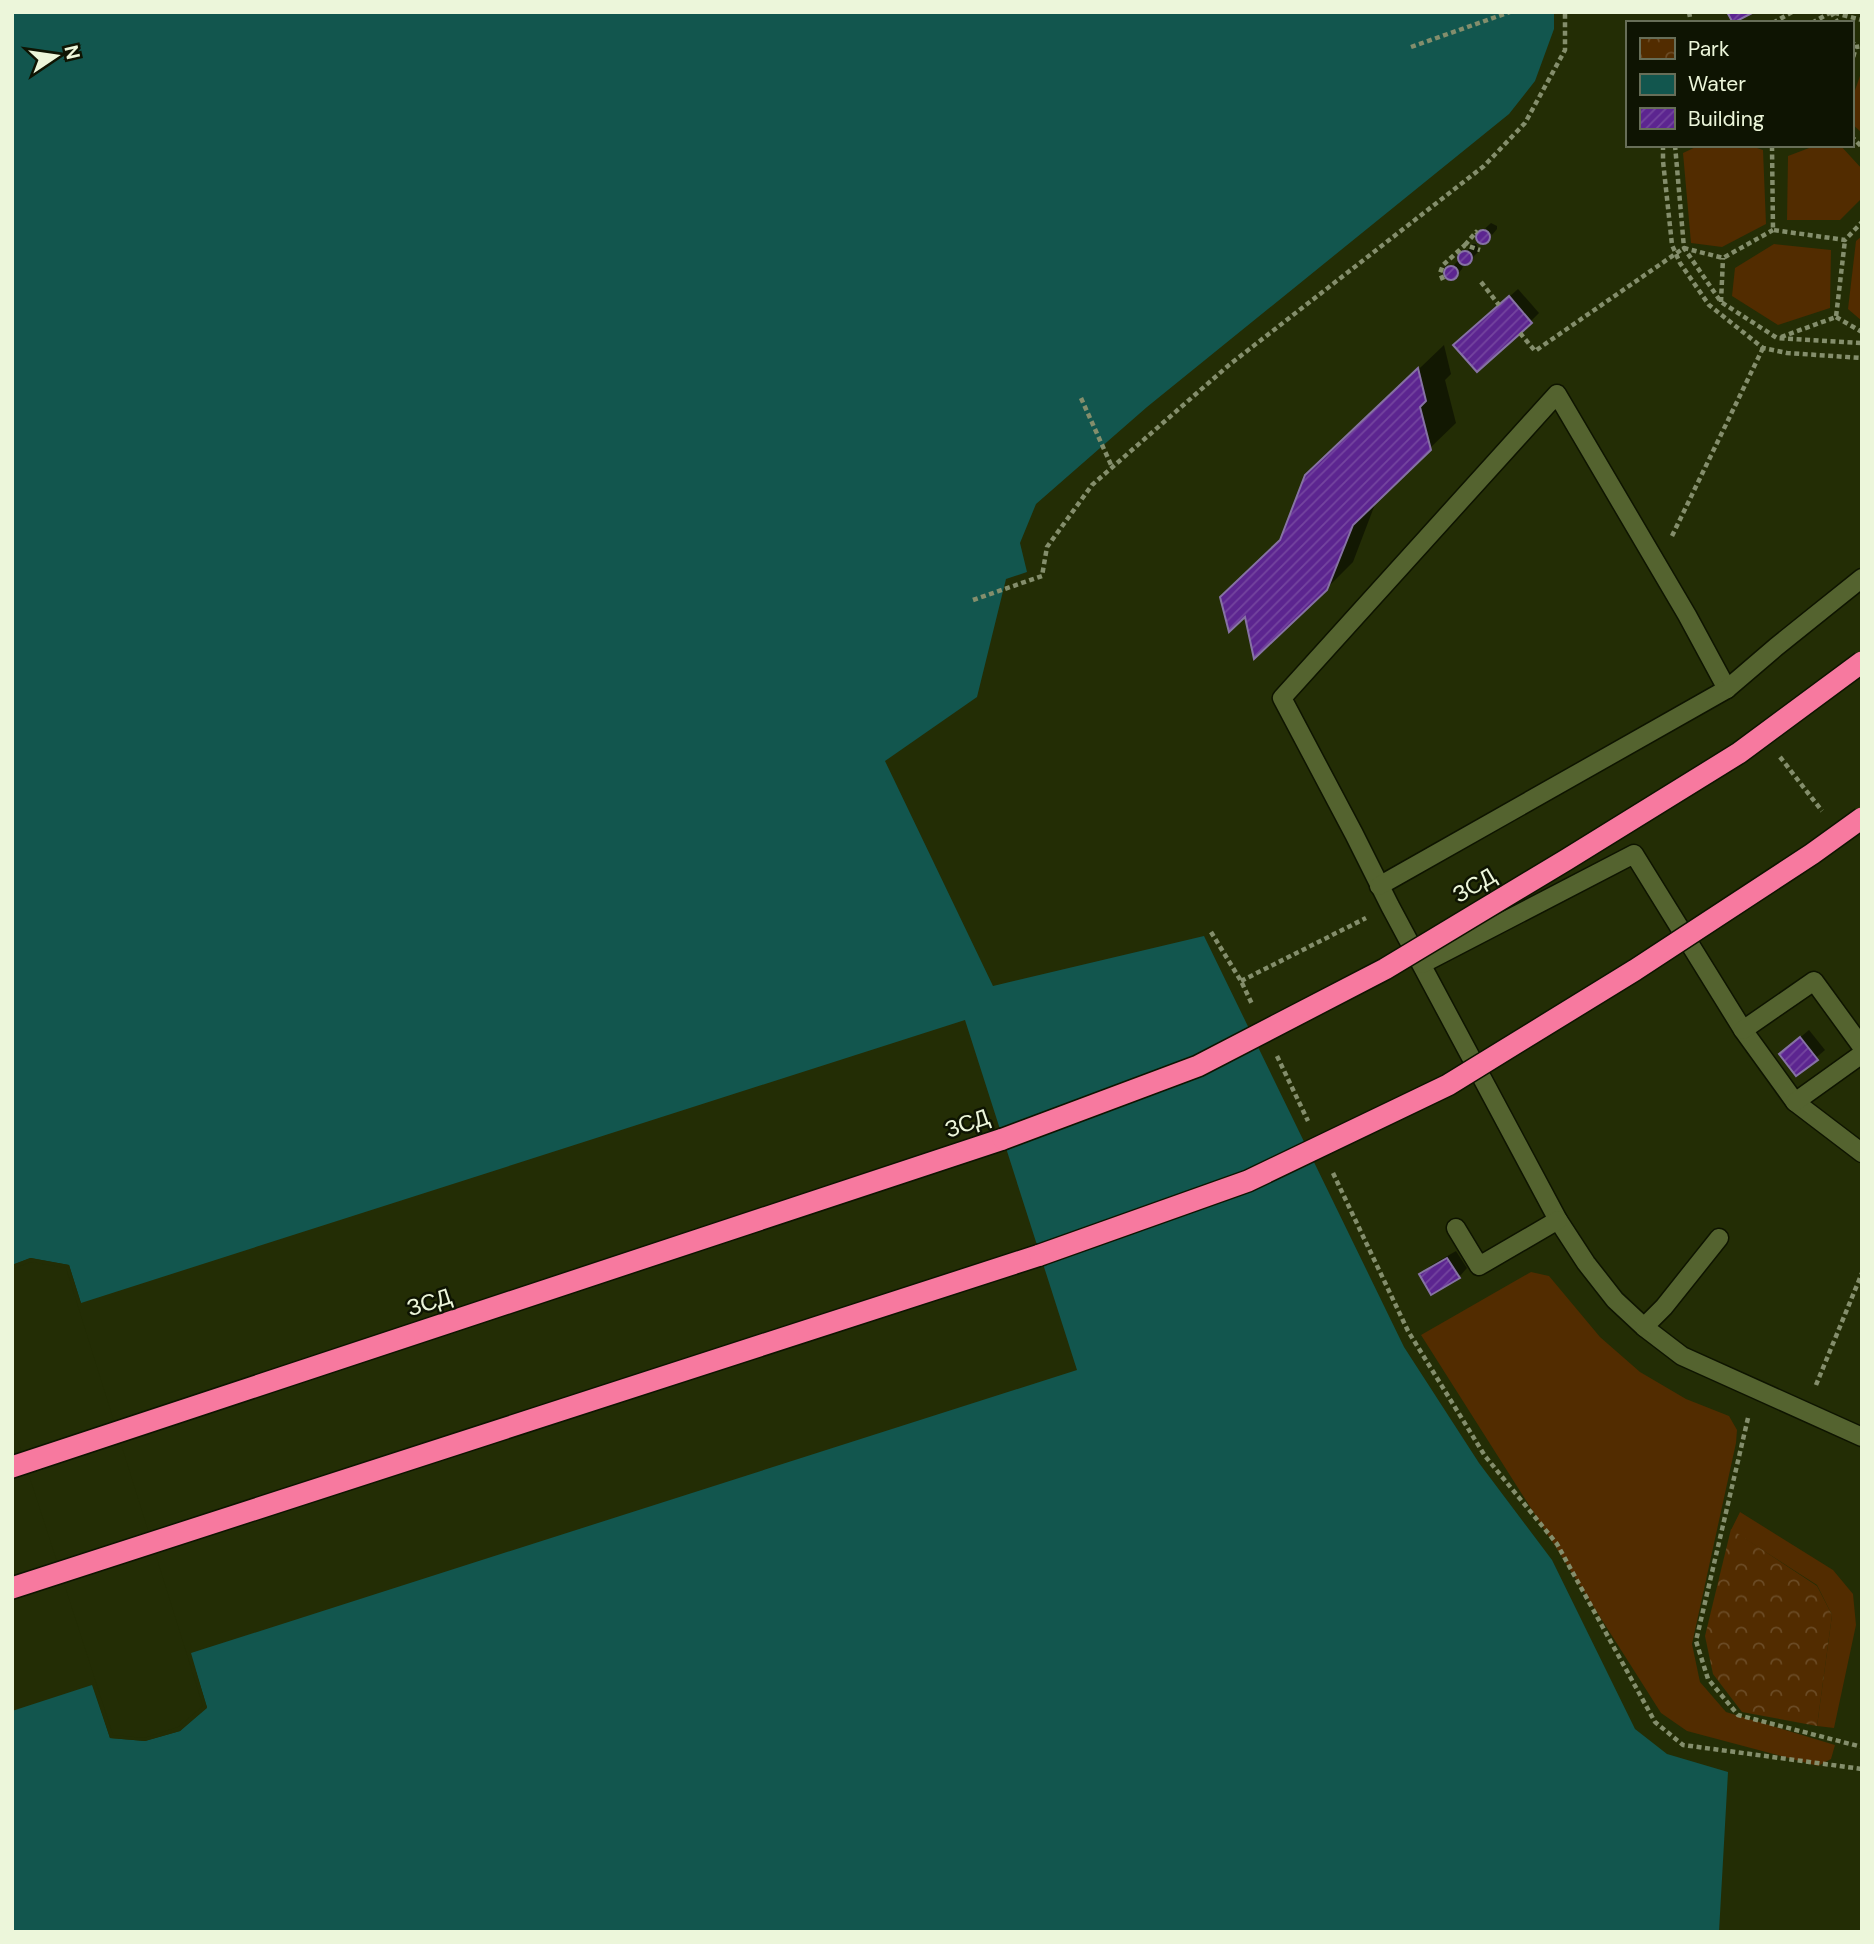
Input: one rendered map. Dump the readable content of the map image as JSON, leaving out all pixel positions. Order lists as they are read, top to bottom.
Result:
{
  "streets": {
    "highway": ["ЗСД"]
  },
  "legend": ["Park", "Water", "Building"],
  "north": "right"
}
